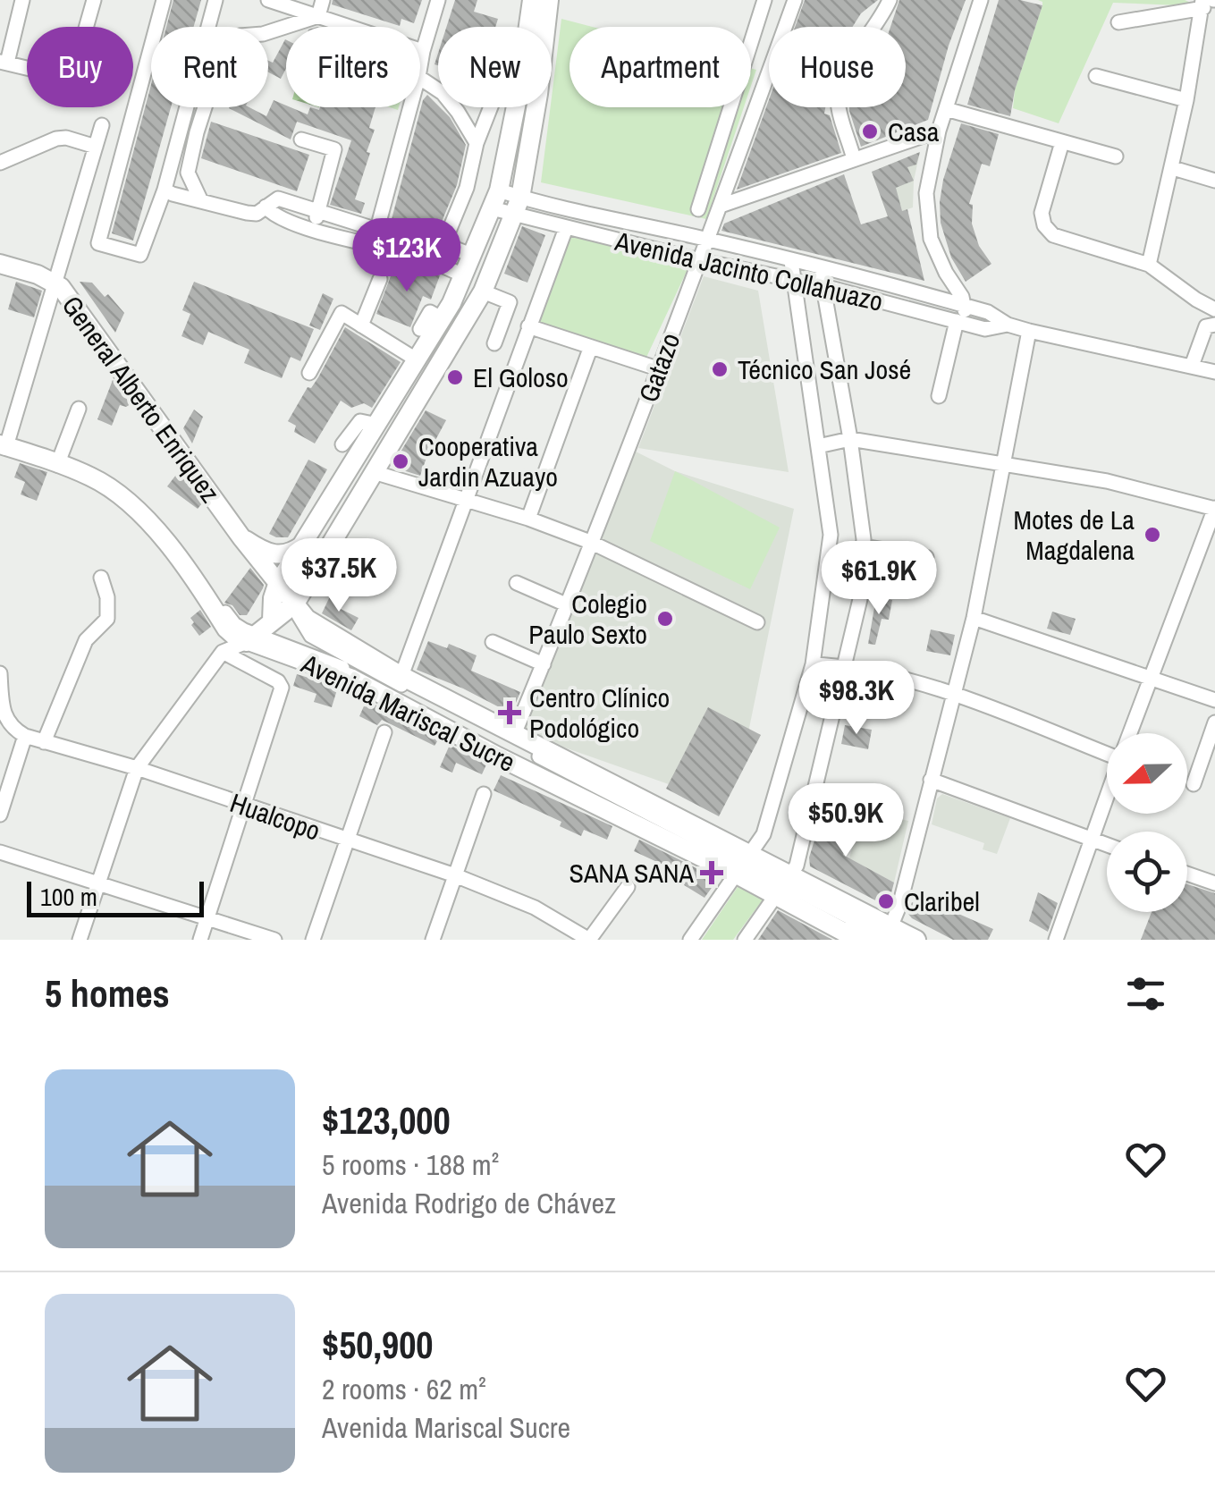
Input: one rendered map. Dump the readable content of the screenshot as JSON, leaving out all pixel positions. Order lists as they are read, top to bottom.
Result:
{
  "streets": {
    "main road": ["General Alberto Enriquez", "Avenida Mariscal Sucre"],
    "street": ["Avenida Jacinto Collahuazo", "Gatazo", "Hualcopo"]
  },
  "crossings": [
    ["Avenida Jacinto Collahuazo", "Gatazo"],
    ["Gatazo", "Avenida Mariscal Sucre"],
    ["General Alberto Enriquez", "Avenida Mariscal Sucre"]
  ],
  "places": {
    "other": [
      "Casa",
      "Técnico San José",
      "El Goloso",
      "Cooperativa Jardin Azuayo",
      "Motes de La Magdalena",
      "Colegio Paulo Sexto",
      "Claribel"
    ],
    "health": ["Centro Clínico Podológico", "SANA SANA"]
  },
  "scale_bar": "100 m",
  "north": "left",
  "page": {
    "chip": [
      "Buy",
      "Rent",
      "Filters",
      "New",
      "Apartment",
      "House"
    ],
    "price": [
      "$123K",
      "$37.5K",
      "$61.9K",
      "$98.3K",
      "$50.9K"
    ],
    "scale": "100 m",
    "heading": "5 homes",
    "list": [
      {
        "name": "$123,000",
        "note": "5 rooms · 188 m² · Avenida Rodrigo de Chávez"
      },
      {
        "name": "$50,900",
        "note": "2 rooms · 62 m² · Avenida Mariscal Sucre"
      }
    ]
  }
}
